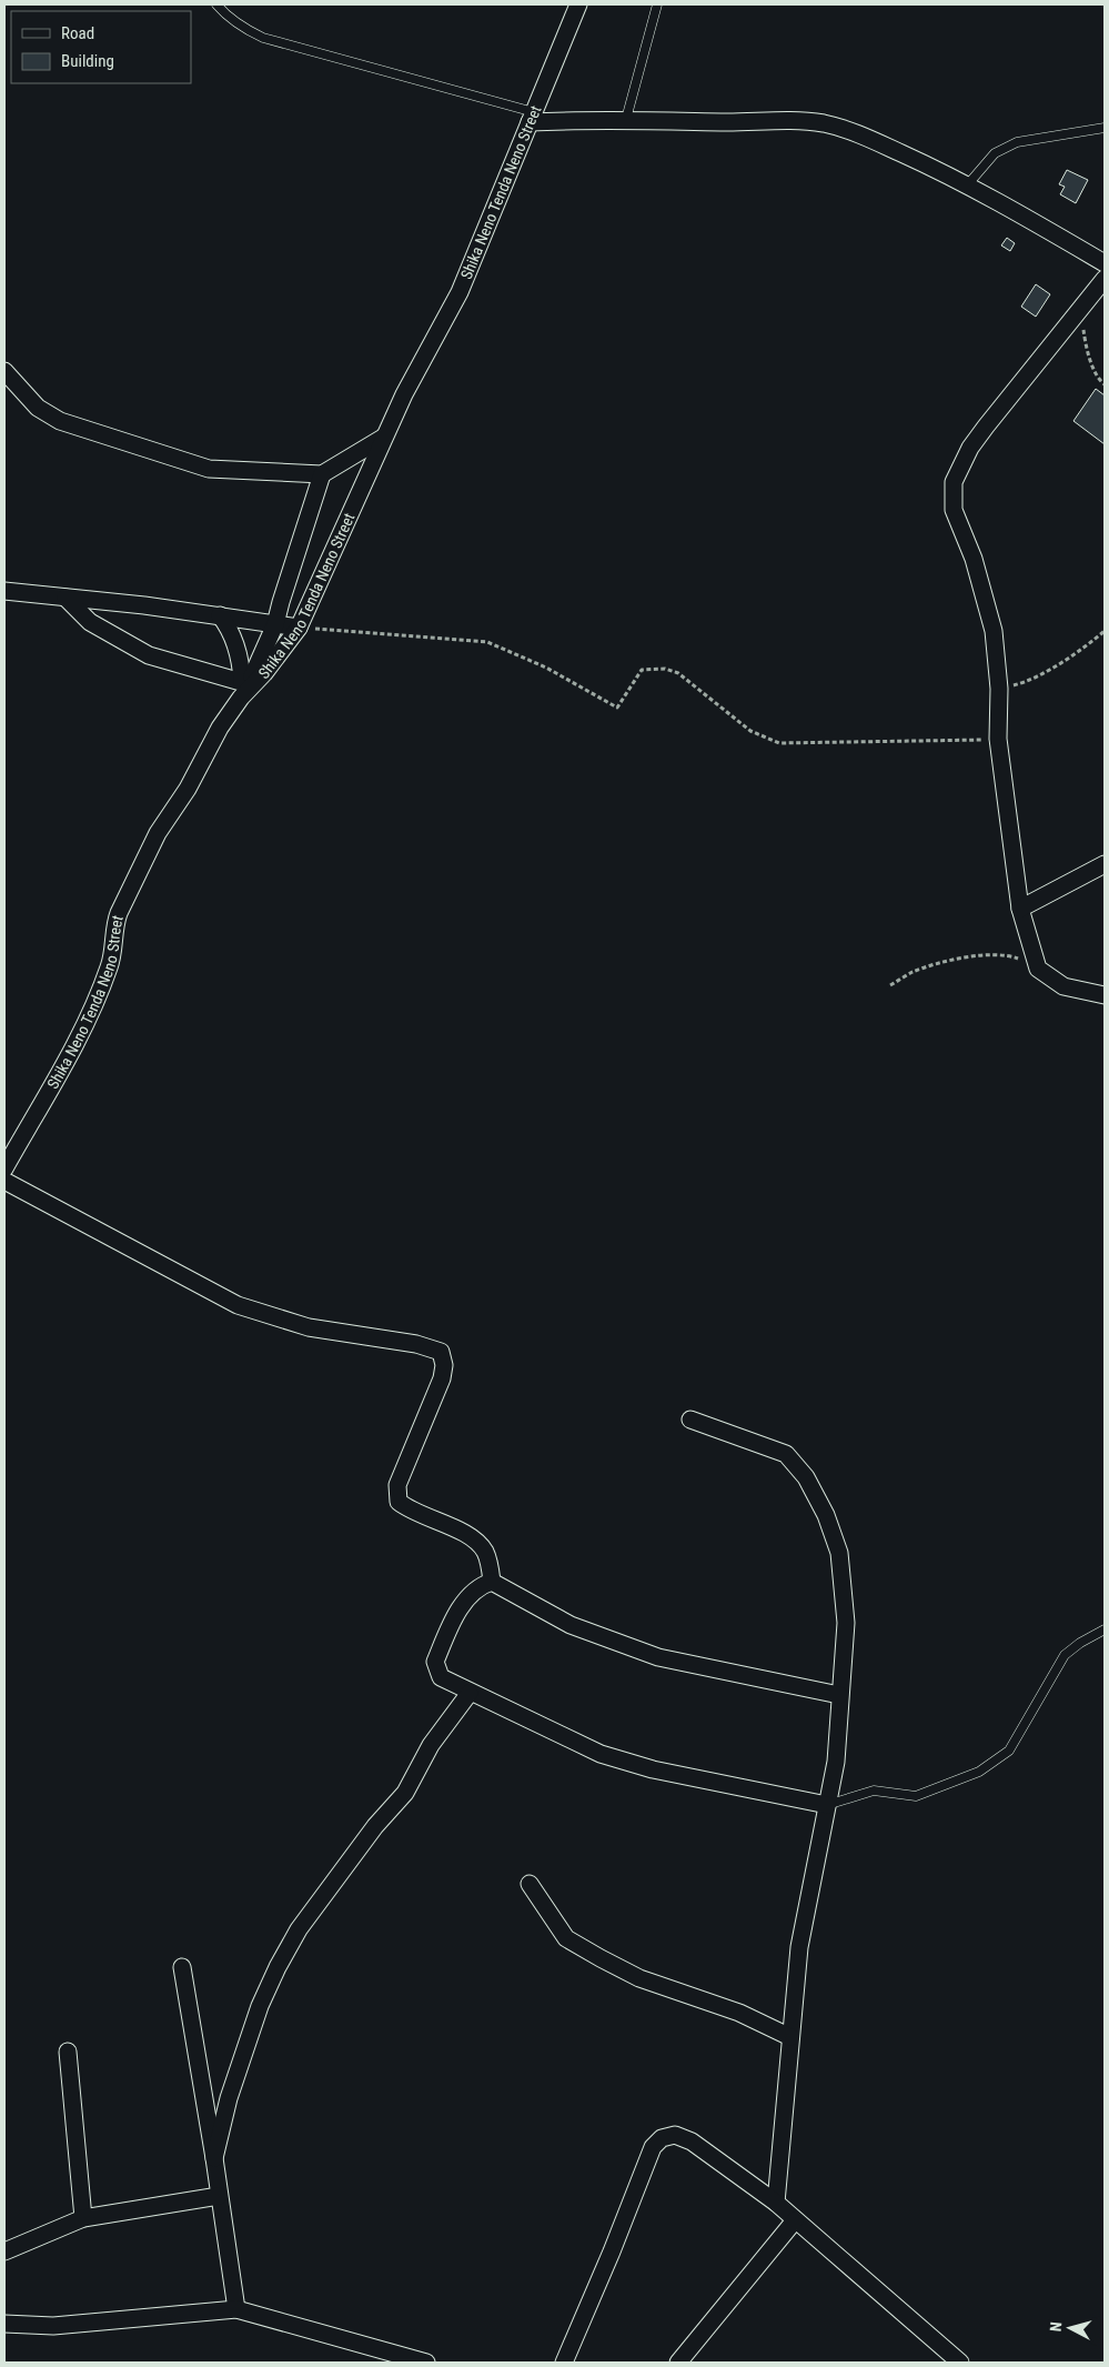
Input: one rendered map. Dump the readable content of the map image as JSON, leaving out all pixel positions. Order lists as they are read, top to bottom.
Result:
{
  "streets": {
    "street": ["Shika Neno Tenda Neno Street"]
  },
  "legend": ["Road", "Building"],
  "north": "left"
}
